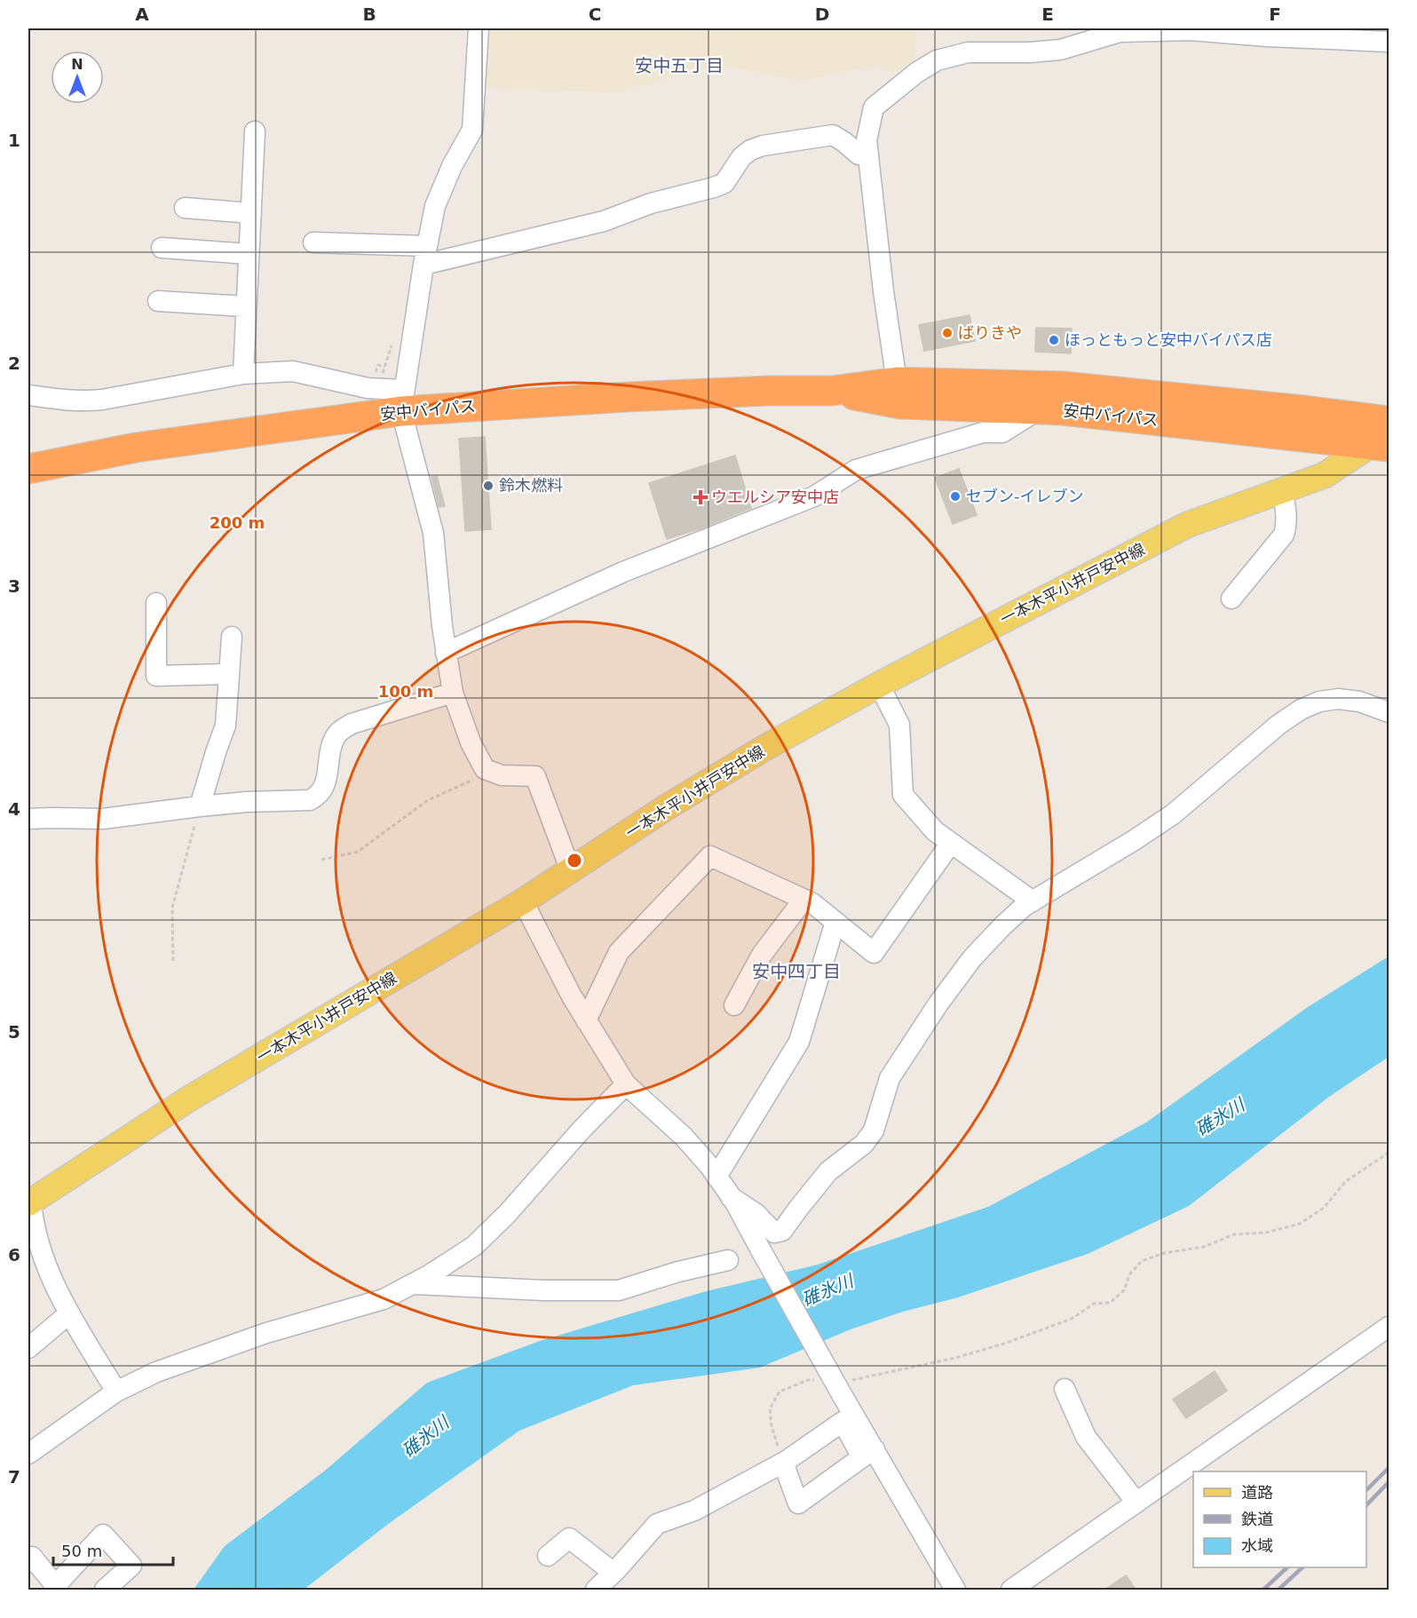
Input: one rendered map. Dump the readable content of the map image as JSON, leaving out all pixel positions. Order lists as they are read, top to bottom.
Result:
{
  "streets": {
    "highway": ["安中バイパス"],
    "main road": ["一本木平小井戸安中線"]
  },
  "crossings": [
    ["安中バイパス", "一本木平小井戸安中線"]
  ],
  "districts": ["安中五丁目", "安中四丁目"],
  "water": ["碓氷川"],
  "places": {
    "other": [
      "ばりきや",
      "ほっともっと安中バイパス店",
      "鈴木燃料",
      "セブン-イレブン"
    ],
    "health": ["ウエルシア安中店"]
  },
  "legend": ["道路", "鉄道", "水域"],
  "scale_bar": "50 m",
  "north": "top",
  "grid": {
    "columns": [
      "A",
      "B",
      "C",
      "D",
      "E",
      "F"
    ],
    "rows": [
      "1",
      "2",
      "3",
      "4",
      "5",
      "6",
      "7"
    ]
  },
  "rings": ["200 m", "100 m"]
}
